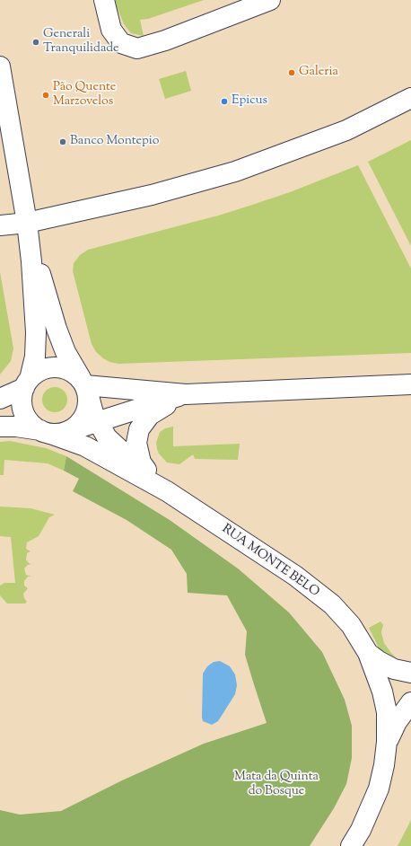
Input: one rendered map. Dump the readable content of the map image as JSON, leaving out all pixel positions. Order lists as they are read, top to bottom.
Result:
{
  "streets": {
    "street": ["RUA MONTE BELO"]
  },
  "parks": ["Mata da Quinta do Bosque"],
  "places": [
    "Generali Tranquilidade",
    "Galeria",
    "Pão Quente Marzovelos",
    "Epicus",
    "Banco Montepio"
  ]
}
